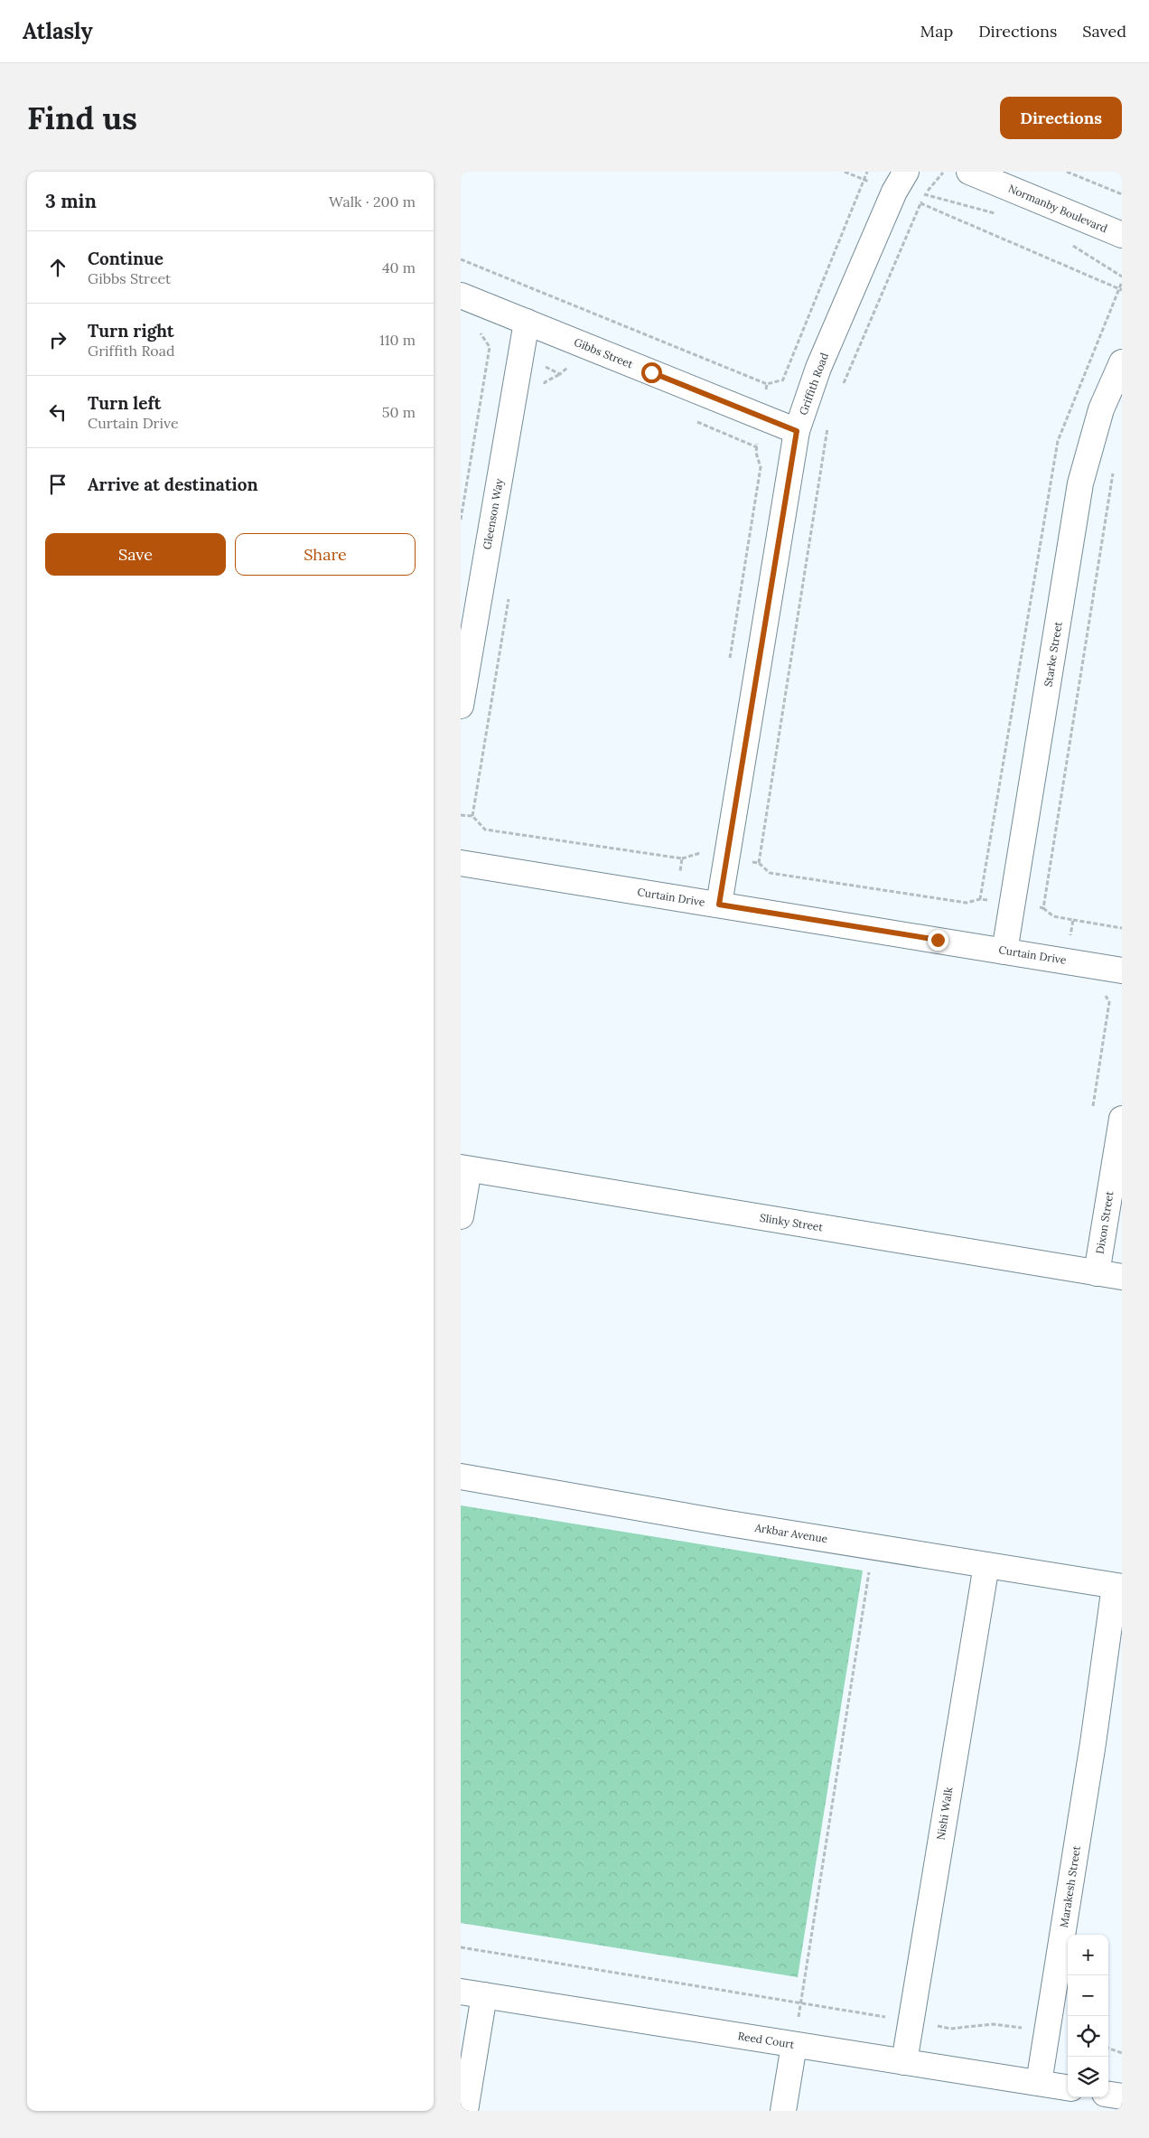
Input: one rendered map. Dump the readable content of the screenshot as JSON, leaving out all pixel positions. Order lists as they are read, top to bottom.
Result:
{
  "streets": {
    "street": [
      "Normanby Boulevard",
      "Gibbs Street",
      "Griffith Road",
      "Gleenson Way",
      "Starke Street",
      "Curtain Drive",
      "Slinky Street",
      "Dixon Street",
      "Arkbar Avenue",
      "Nishi Walk",
      "Marakesh Street",
      "Reed Court"
    ]
  },
  "crossings": [
    ["Gibbs Street", "Griffith Road"],
    ["Gibbs Street", "Gleenson Way"],
    ["Griffith Road", "Curtain Drive"],
    ["Starke Street", "Curtain Drive"],
    ["Slinky Street", "Dixon Street"],
    ["Arkbar Avenue", "Nishi Walk"],
    ["Arkbar Avenue", "Marakesh Street"],
    ["Nishi Walk", "Reed Court"],
    ["Marakesh Street", "Reed Court"]
  ],
  "page": {
    "header": "Atlasly",
    "nav": ["Map", "Directions", "Saved"],
    "buttons": [
      "Directions",
      ["Save", "Share"]
    ],
    "title": "Find us",
    "heading": ["3 min", "Walk · 200 m"],
    "list": [
      ["Continue", "Gibbs Street", "40 m"],
      ["Turn right", "Griffith Road", "110 m"],
      ["Turn left", "Curtain Drive", "50 m"],
      "Arrive at destination"
    ],
    "map_buttons": ["+", "−"]
  }
}
